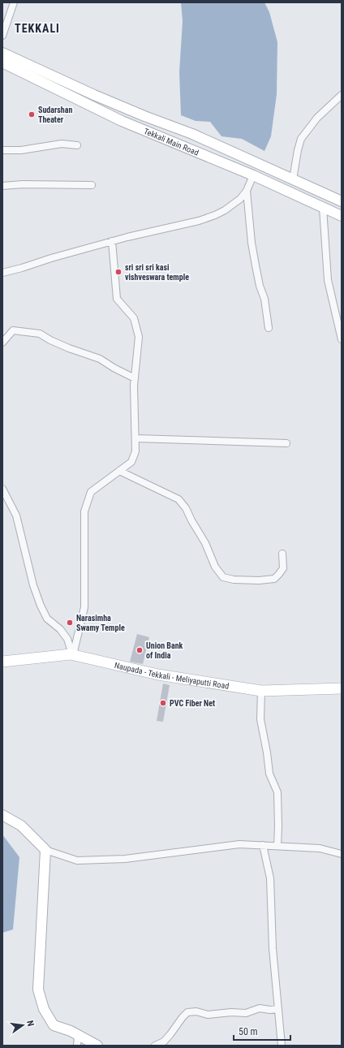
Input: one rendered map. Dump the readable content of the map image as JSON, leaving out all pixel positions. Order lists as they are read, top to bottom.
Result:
{
  "streets": {
    "main road": ["Tekkali Main Road", "Naupada - Tekkali - Meliyaputti Road"]
  },
  "districts": ["TEKKALI"],
  "places": [
    "Sudarshan Theater",
    "sri sri sri kasi vishveswara temple",
    "Narasimha Swamy Temple",
    "Union Bank of India",
    "PVC Fiber Net"
  ],
  "scale_bar": "50 m",
  "north": "right"
}
